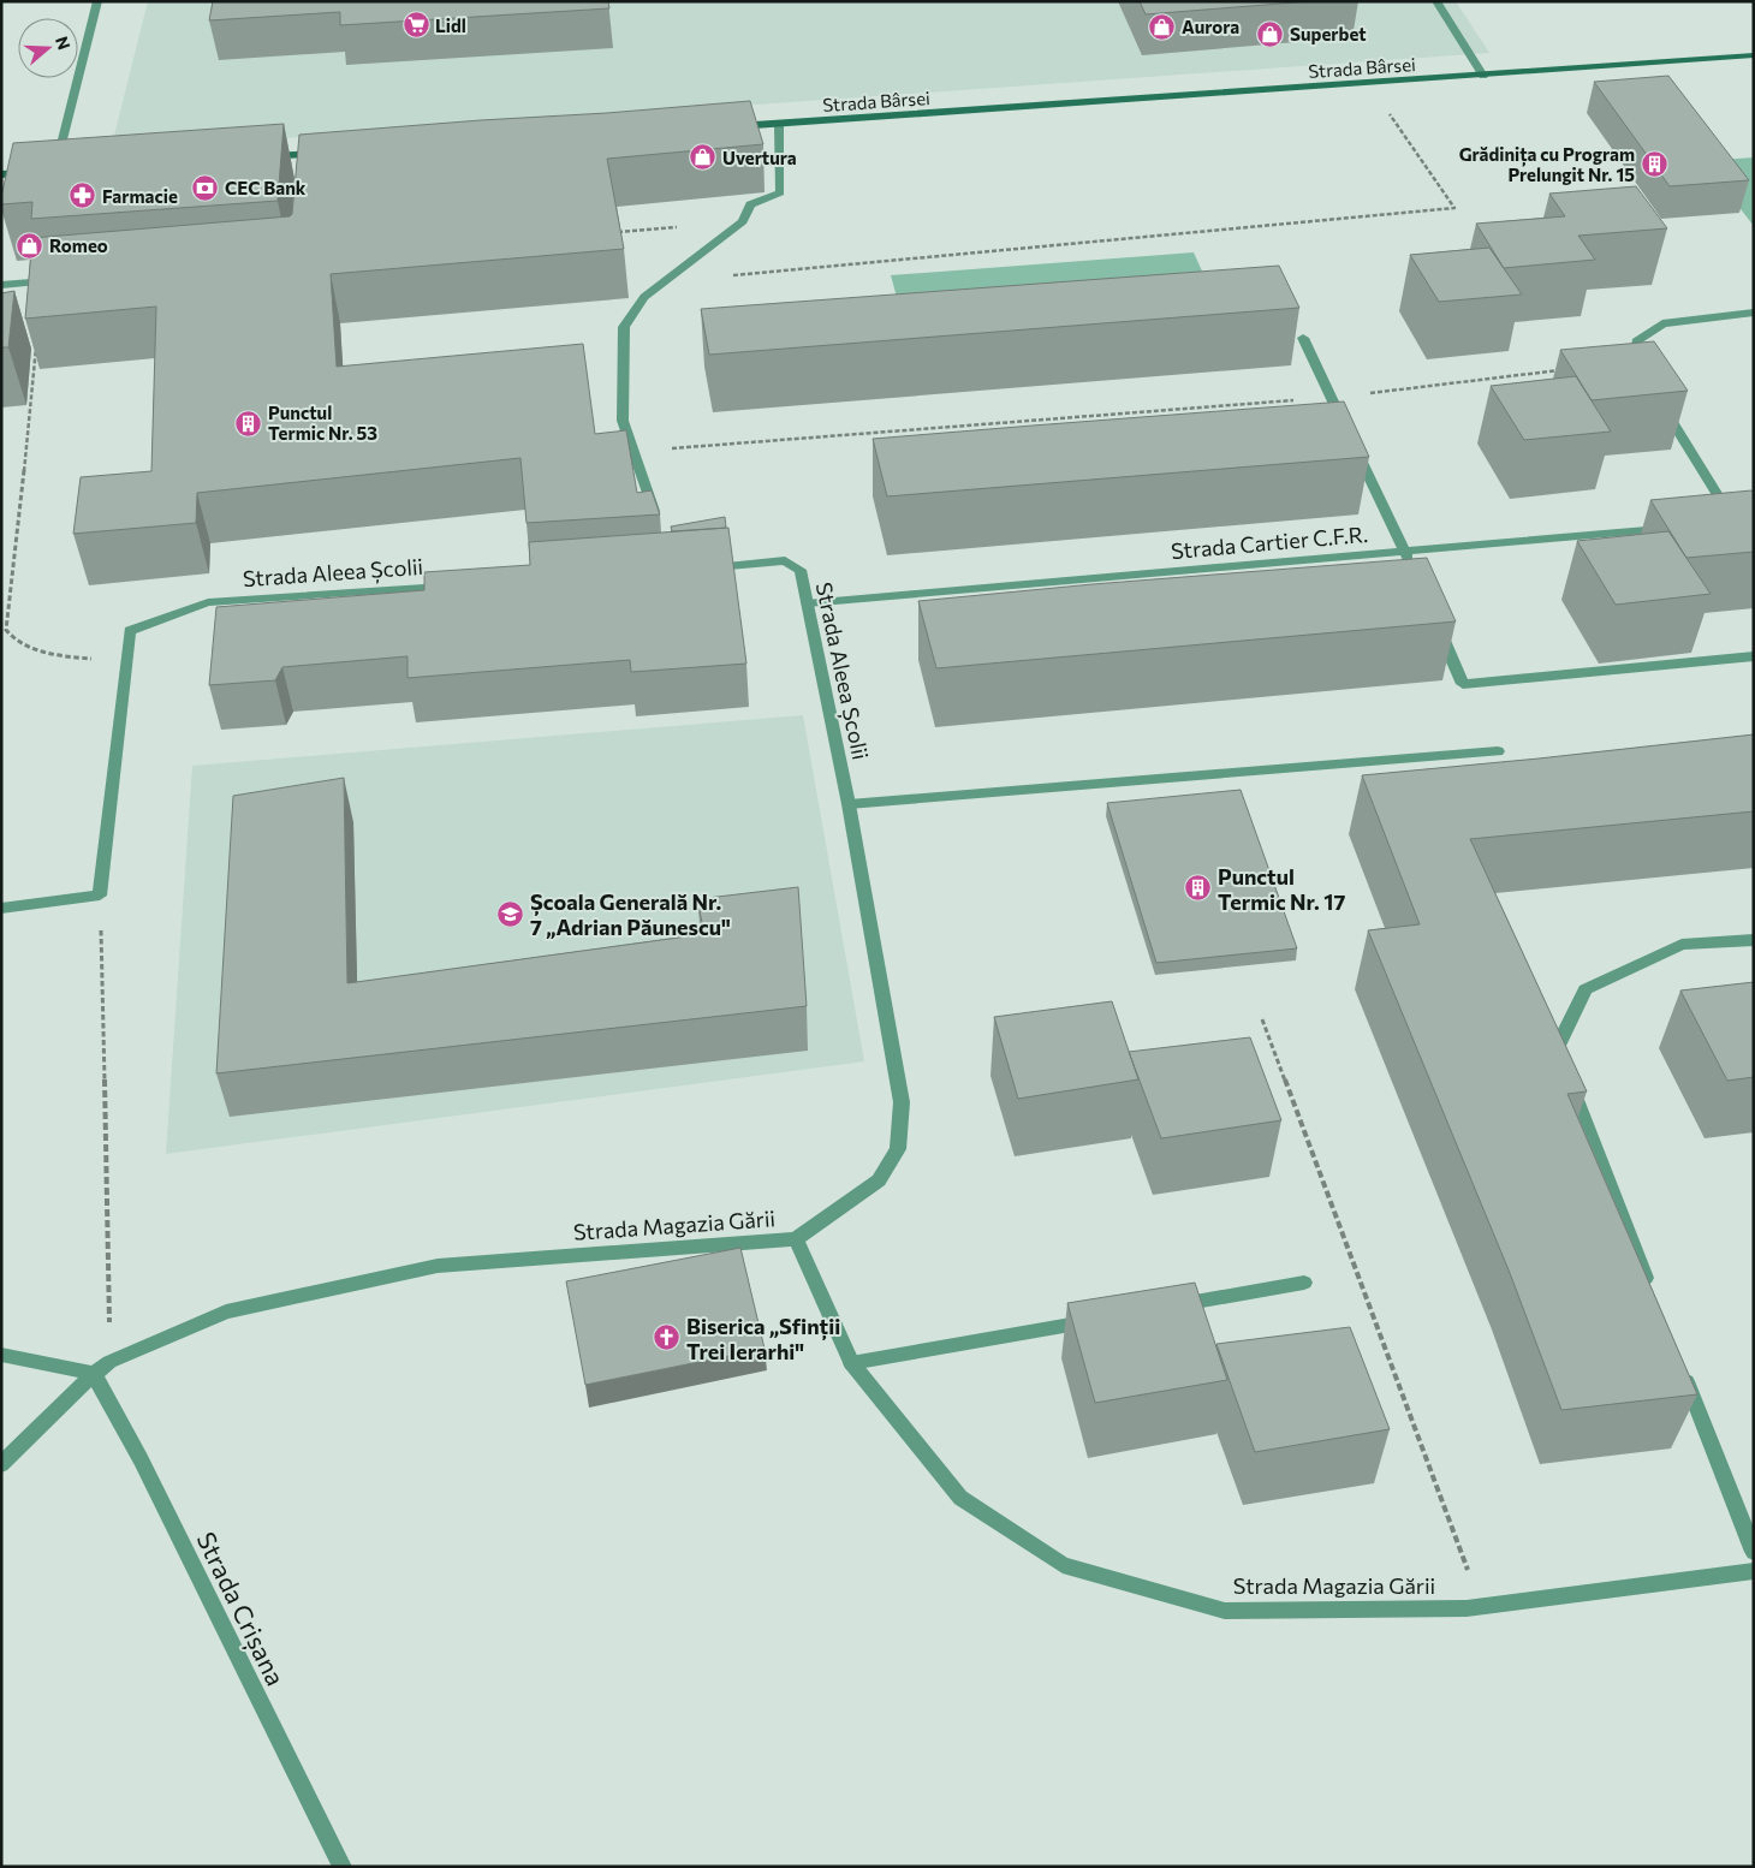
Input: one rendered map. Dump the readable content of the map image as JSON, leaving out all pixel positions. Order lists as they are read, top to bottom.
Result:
{
  "streets": {
    "street": [
      "Strada Bârsei",
      "Strada Cartier C.F.R.",
      "Strada Aleea Școlii",
      "Strada Magazia Gării",
      "Strada Crișana"
    ]
  },
  "crossings": [
    ["Strada Cartier C.F.R.", "Strada Aleea Școlii"],
    ["Strada Aleea Școlii", "Strada Magazia Gării"],
    ["Strada Magazia Gării", "Strada Crișana"]
  ],
  "places": {
    "supermarket": ["Lidl"],
    "shop": [
      "Aurora",
      "Superbet",
      "Uvertura",
      "Romeo"
    ],
    "building": ["Grădinița cu Program Prelungit Nr. 15", "Punctul Termic Nr. 53", "Punctul Termic Nr. 17"],
    "bank": ["CEC Bank"],
    "pharmacy": ["Farmacie"],
    "school or university": ["Școala Generală Nr. 7 „Adrian Păunescu\""],
    "church": ["Biserica „Sfinții Trei Ierarhi\""]
  },
  "north": "right"
}
